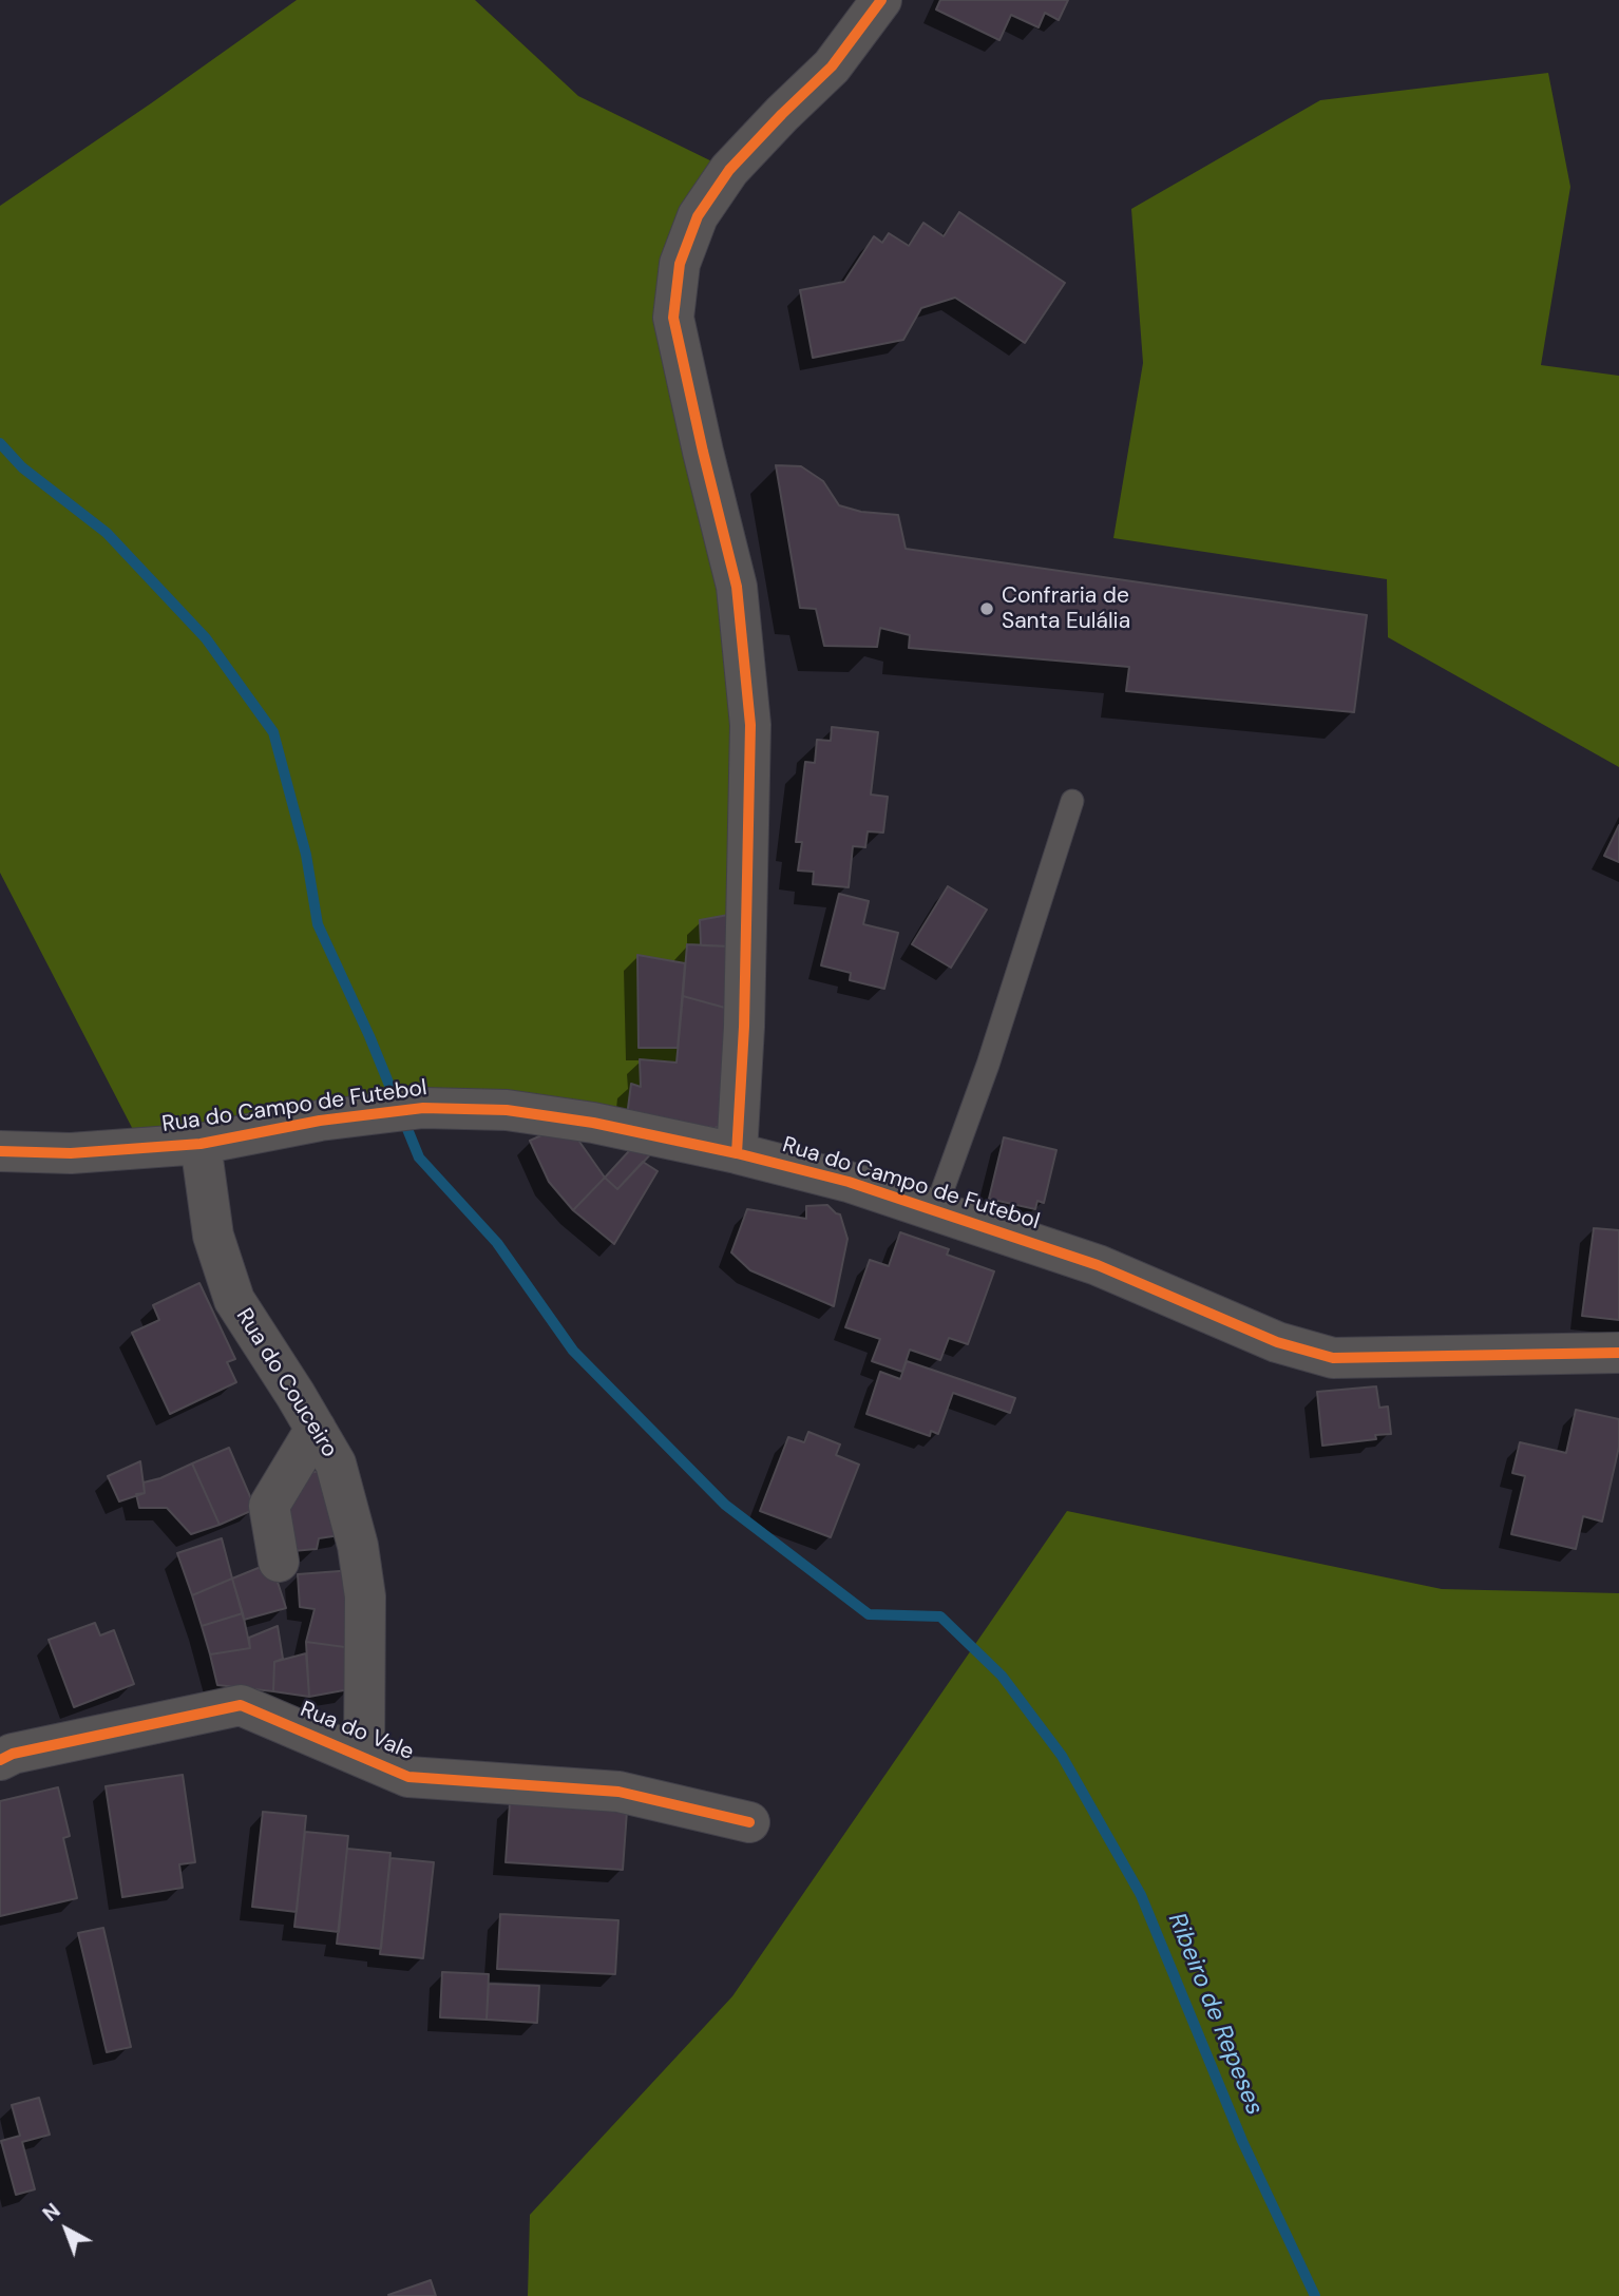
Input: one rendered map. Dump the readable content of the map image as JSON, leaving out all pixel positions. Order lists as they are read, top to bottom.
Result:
{
  "streets": {
    "street": ["Rua do Campo de Futebol", "Rua do Couceiro", "Rua do Vale"]
  },
  "crossings": [
    ["Rua do Campo de Futebol", "Rua do Couceiro"],
    ["Rua do Couceiro", "Rua do Vale"]
  ],
  "water": ["Ribeiro de Repeses"],
  "places": ["Confraria de Santa Eulália"],
  "north": "top left"
}
